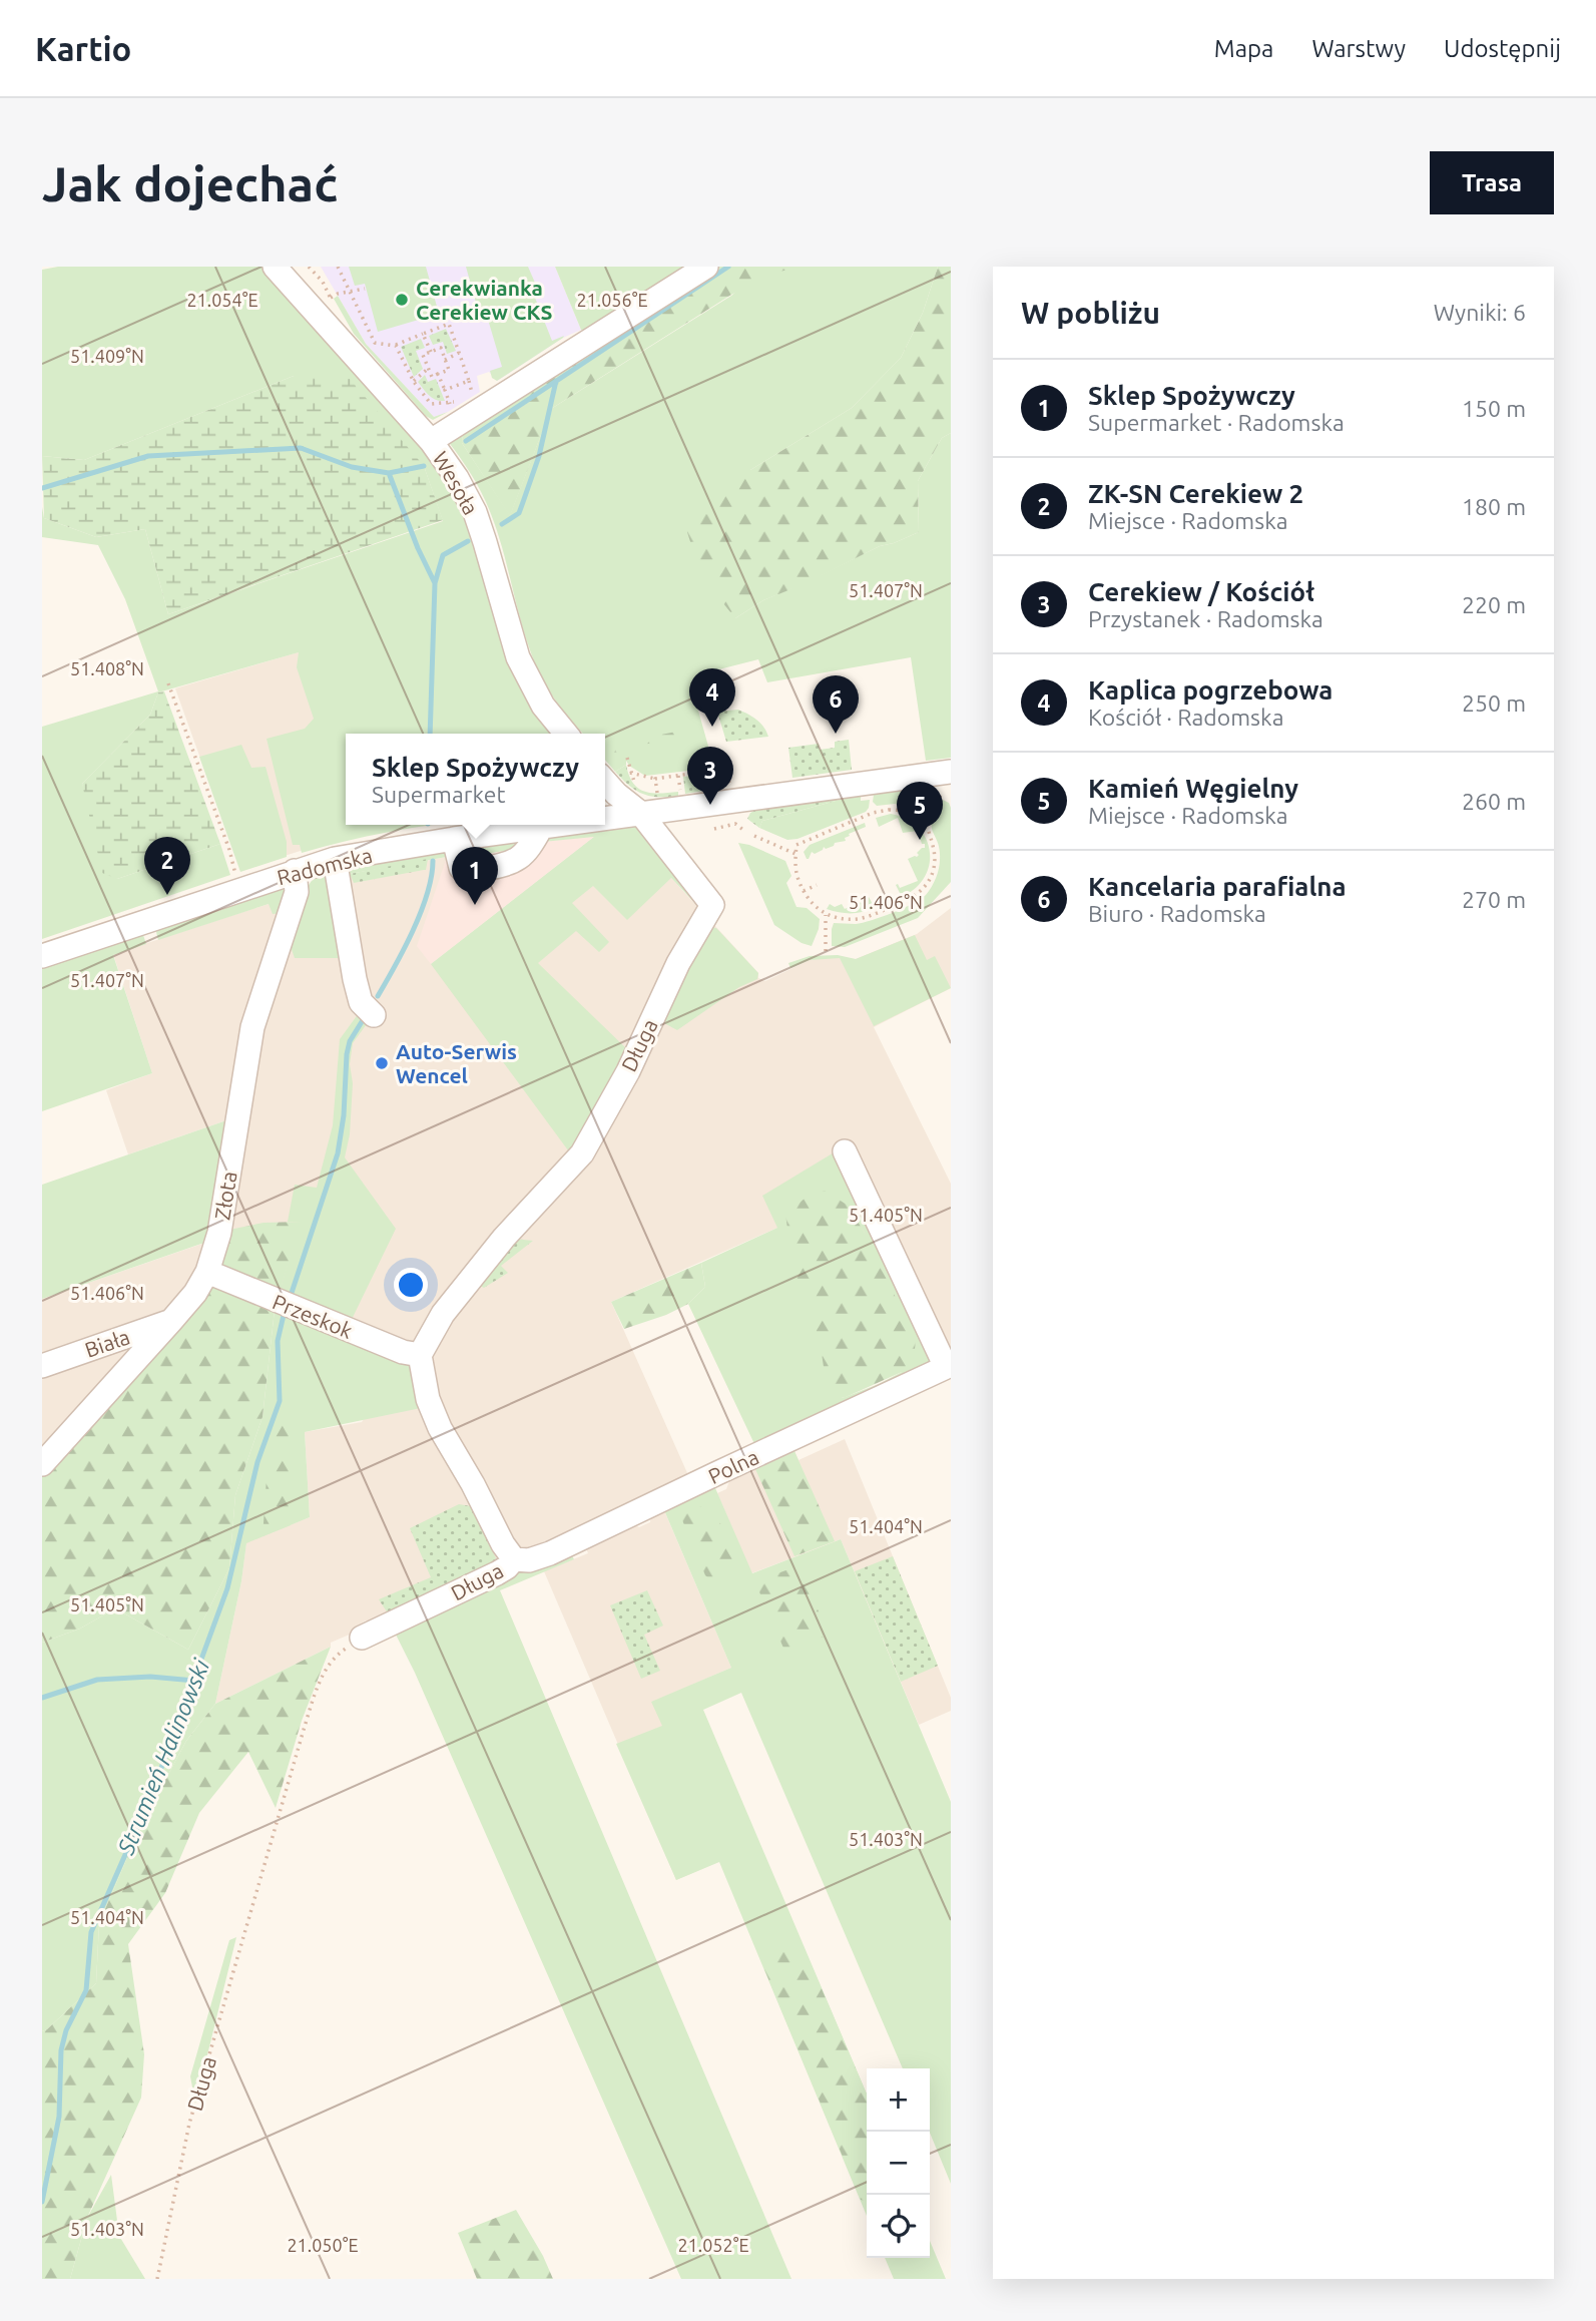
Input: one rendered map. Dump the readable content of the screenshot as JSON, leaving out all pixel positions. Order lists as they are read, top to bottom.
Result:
{
  "streets": {
    "street": [
      "Wesoła",
      "Radomska",
      "Długa",
      "Złota",
      "Przeskok",
      "Biała",
      "Polna"
    ]
  },
  "crossings": [
    ["Radomska", "Długa"],
    ["Radomska", "Złota"],
    ["Długa", "Przeskok"],
    ["Długa", "Polna"],
    ["Złota", "Przeskok"],
    ["Złota", "Biała"]
  ],
  "water": ["Strumień Halinowski"],
  "places": ["Cerekwianka Cerekiew CKS", "Auto-Serwis Wencel"],
  "page": {
    "header": "Kartio",
    "nav": ["Mapa", "Warstwy", "Udostępnij"],
    "buttons": "Trasa",
    "title": "Jak dojechać",
    "heading": ["W pobliżu", "Wyniki: 6"],
    "list": [
      {
        "mark": "1",
        "name": "Sklep Spożywczy",
        "note": "Supermarket · Radomska",
        "value": "150 m"
      },
      {
        "mark": "2",
        "name": "ZK-SN Cerekiew 2",
        "note": "Miejsce · Radomska",
        "value": "180 m"
      },
      {
        "mark": "3",
        "name": "Cerekiew / Kościół",
        "note": "Przystanek · Radomska",
        "value": "220 m"
      },
      {
        "mark": "4",
        "name": "Kaplica pogrzebowa",
        "note": "Kościół · Radomska",
        "value": "250 m"
      },
      {
        "mark": "5",
        "name": "Kamień Węgielny",
        "note": "Miejsce · Radomska",
        "value": "260 m"
      },
      {
        "mark": "6",
        "name": "Kancelaria parafialna",
        "note": "Biuro · Radomska",
        "value": "270 m"
      }
    ],
    "pins": [
      "4",
      "6",
      "3",
      "5",
      "2",
      "1"
    ],
    "popup": ["Sklep Spożywczy", "Supermarket"],
    "map_buttons": ["+", "−"]
  },
  "coordinates": [
    "21.054°E",
    "21.056°E",
    "51.409°N",
    "51.407°N",
    "51.408°N",
    "51.406°N",
    "51.405°N",
    "51.404°N",
    "51.403°N",
    "21.050°E",
    "21.052°E"
  ]
}
